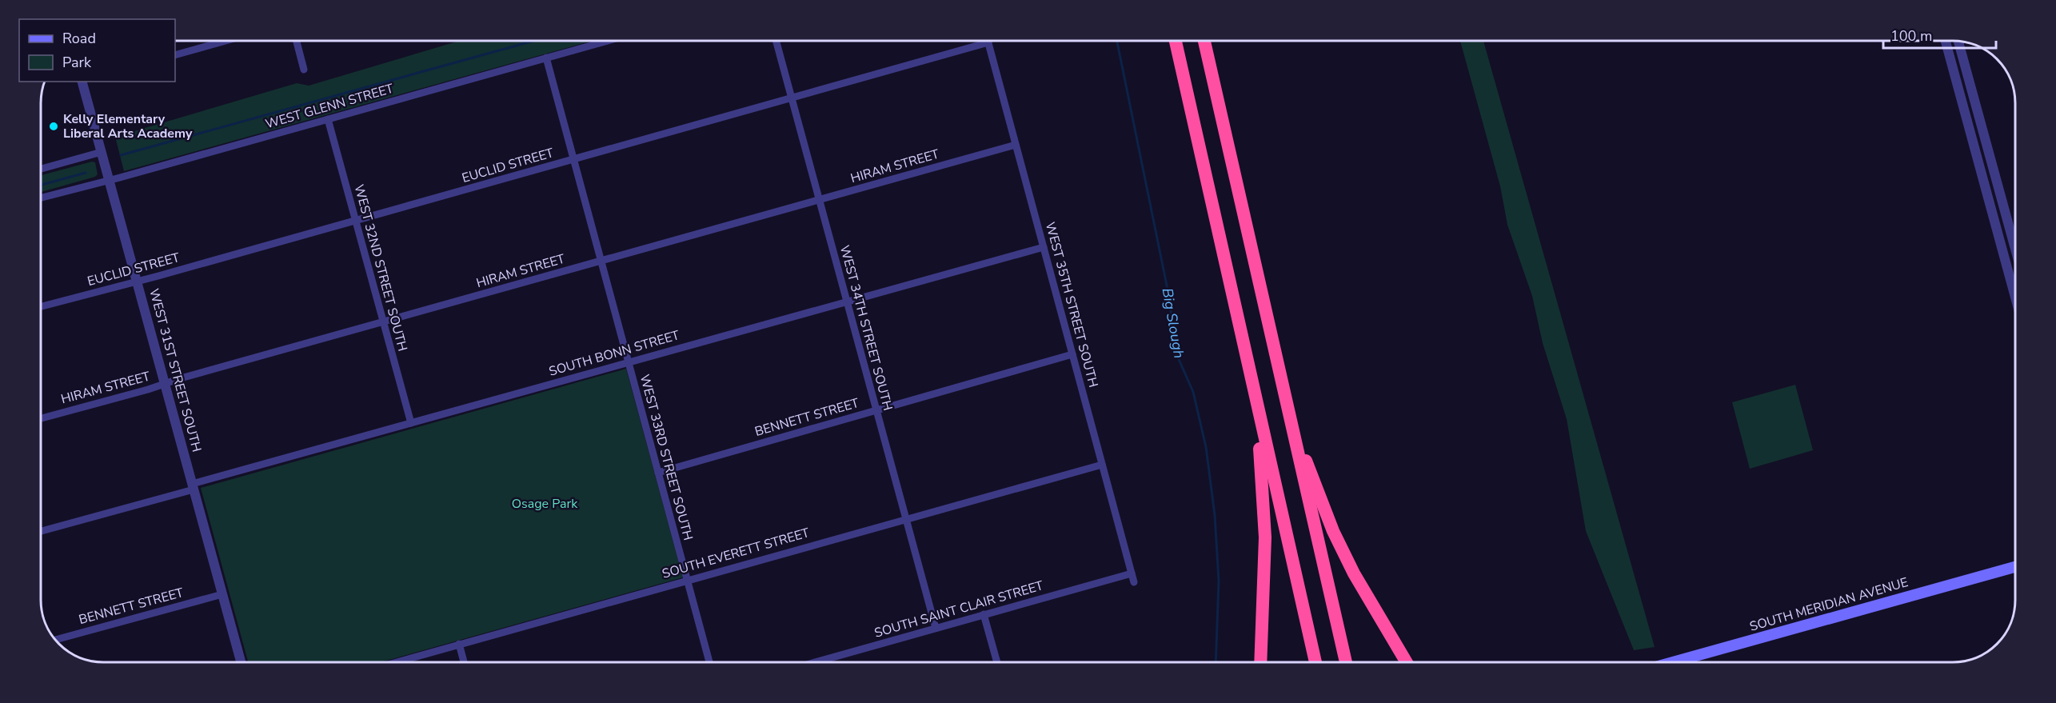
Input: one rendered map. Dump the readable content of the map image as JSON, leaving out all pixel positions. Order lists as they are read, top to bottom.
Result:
{
  "streets": {
    "main road": ["SOUTH MERIDIAN AVENUE"],
    "street": [
      "WEST GLENN STREET",
      "EUCLID STREET",
      "HIRAM STREET",
      "WEST 32ND STREET SOUTH",
      "WEST 35TH STREET SOUTH",
      "WEST 34TH STREET SOUTH",
      "SOUTH BONN STREET",
      "WEST 31ST STREET SOUTH",
      "BENNETT STREET",
      "WEST 33RD STREET SOUTH",
      "SOUTH EVERETT STREET",
      "SOUTH SAINT CLAIR STREET"
    ]
  },
  "crossings": [
    ["WEST GLENN STREET", "WEST 32ND STREET SOUTH"],
    ["WEST GLENN STREET", "WEST 31ST STREET SOUTH"],
    ["WEST GLENN STREET", "WEST 33RD STREET SOUTH"],
    ["EUCLID STREET", "WEST 32ND STREET SOUTH"],
    ["EUCLID STREET", "WEST 35TH STREET SOUTH"],
    ["EUCLID STREET", "WEST 34TH STREET SOUTH"],
    ["EUCLID STREET", "WEST 31ST STREET SOUTH"],
    ["EUCLID STREET", "WEST 33RD STREET SOUTH"],
    ["HIRAM STREET", "WEST 32ND STREET SOUTH"],
    ["HIRAM STREET", "WEST 35TH STREET SOUTH"],
    ["HIRAM STREET", "WEST 34TH STREET SOUTH"],
    ["HIRAM STREET", "WEST 31ST STREET SOUTH"],
    ["HIRAM STREET", "WEST 33RD STREET SOUTH"],
    ["WEST 32ND STREET SOUTH", "SOUTH BONN STREET"],
    ["WEST 35TH STREET SOUTH", "SOUTH BONN STREET"],
    ["WEST 35TH STREET SOUTH", "BENNETT STREET"],
    ["WEST 35TH STREET SOUTH", "SOUTH EVERETT STREET"],
    ["WEST 35TH STREET SOUTH", "SOUTH SAINT CLAIR STREET"],
    ["WEST 34TH STREET SOUTH", "SOUTH BONN STREET"],
    ["WEST 34TH STREET SOUTH", "BENNETT STREET"],
    ["WEST 34TH STREET SOUTH", "SOUTH EVERETT STREET"],
    ["WEST 34TH STREET SOUTH", "SOUTH SAINT CLAIR STREET"],
    ["SOUTH BONN STREET", "WEST 31ST STREET SOUTH"],
    ["SOUTH BONN STREET", "WEST 33RD STREET SOUTH"],
    ["WEST 31ST STREET SOUTH", "BENNETT STREET"],
    ["BENNETT STREET", "WEST 33RD STREET SOUTH"],
    ["WEST 33RD STREET SOUTH", "SOUTH EVERETT STREET"]
  ],
  "water": ["Big Slough"],
  "parks": ["Osage Park"],
  "places": ["Kelly Elementary Liberal Arts Academy"],
  "legend": ["Road", "Park"],
  "scale_bar": "100 m"
}
